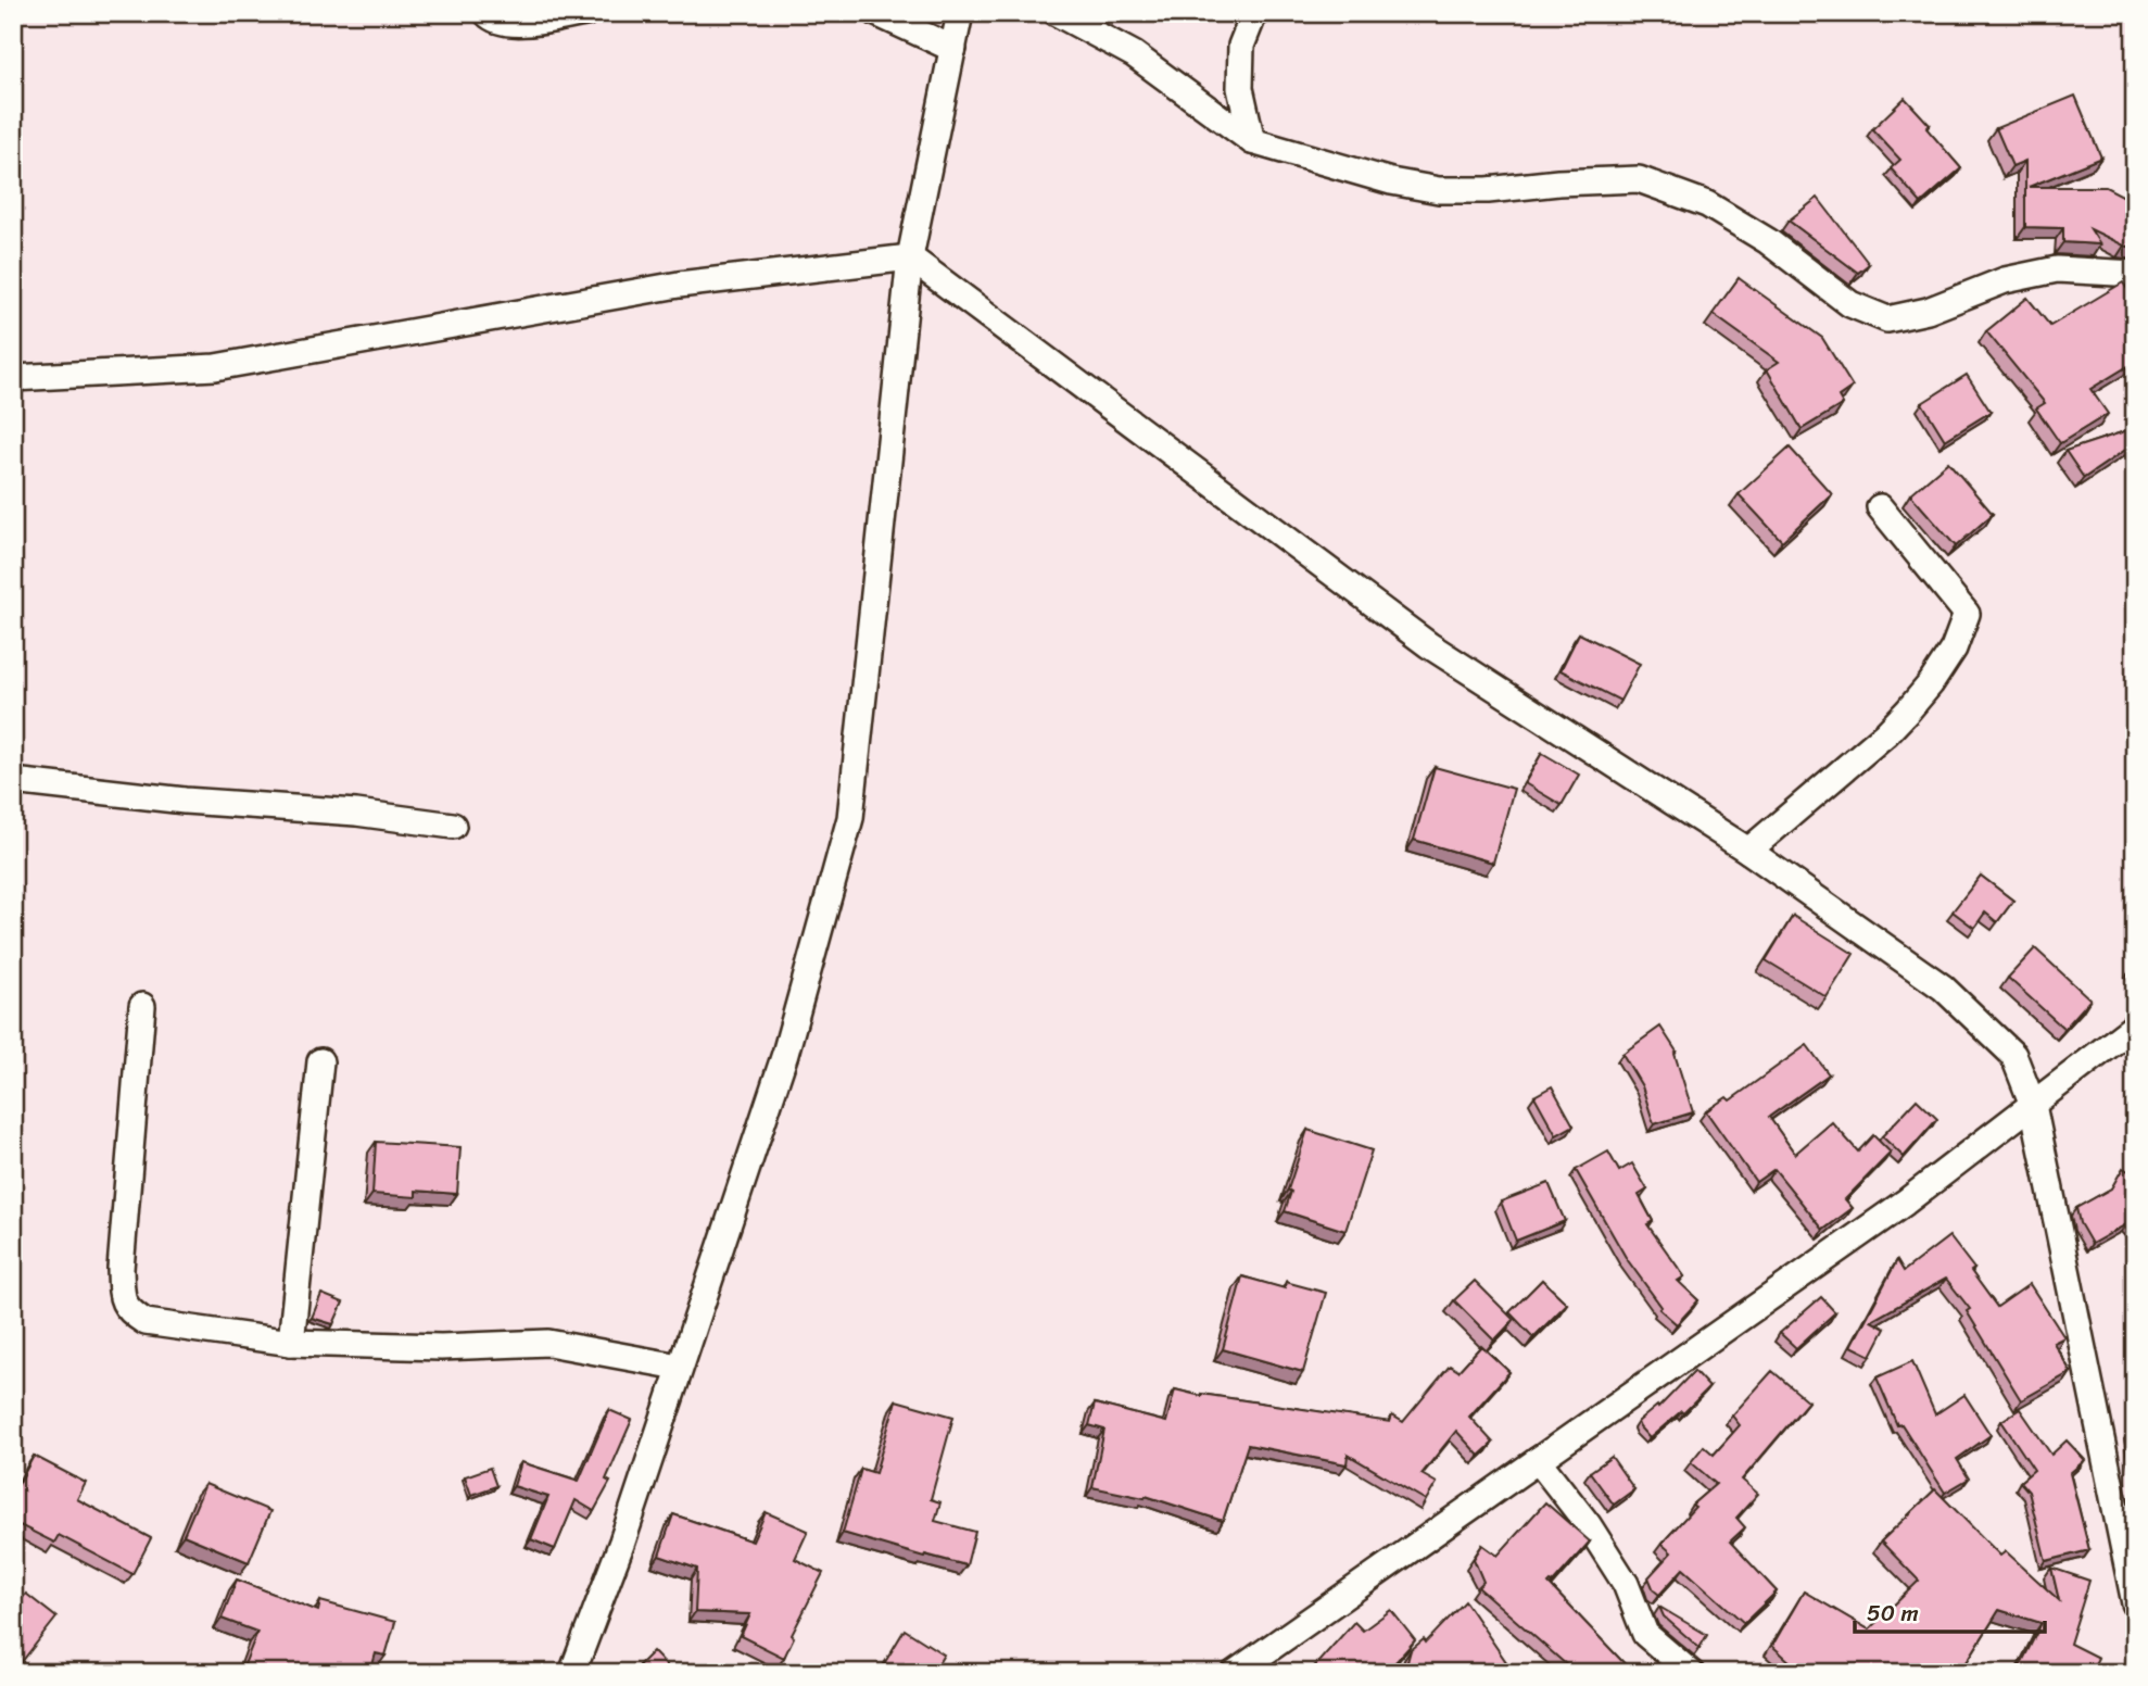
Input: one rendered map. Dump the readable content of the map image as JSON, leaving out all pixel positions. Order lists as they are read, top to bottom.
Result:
{
  "scale_bar": "50 m"
}
